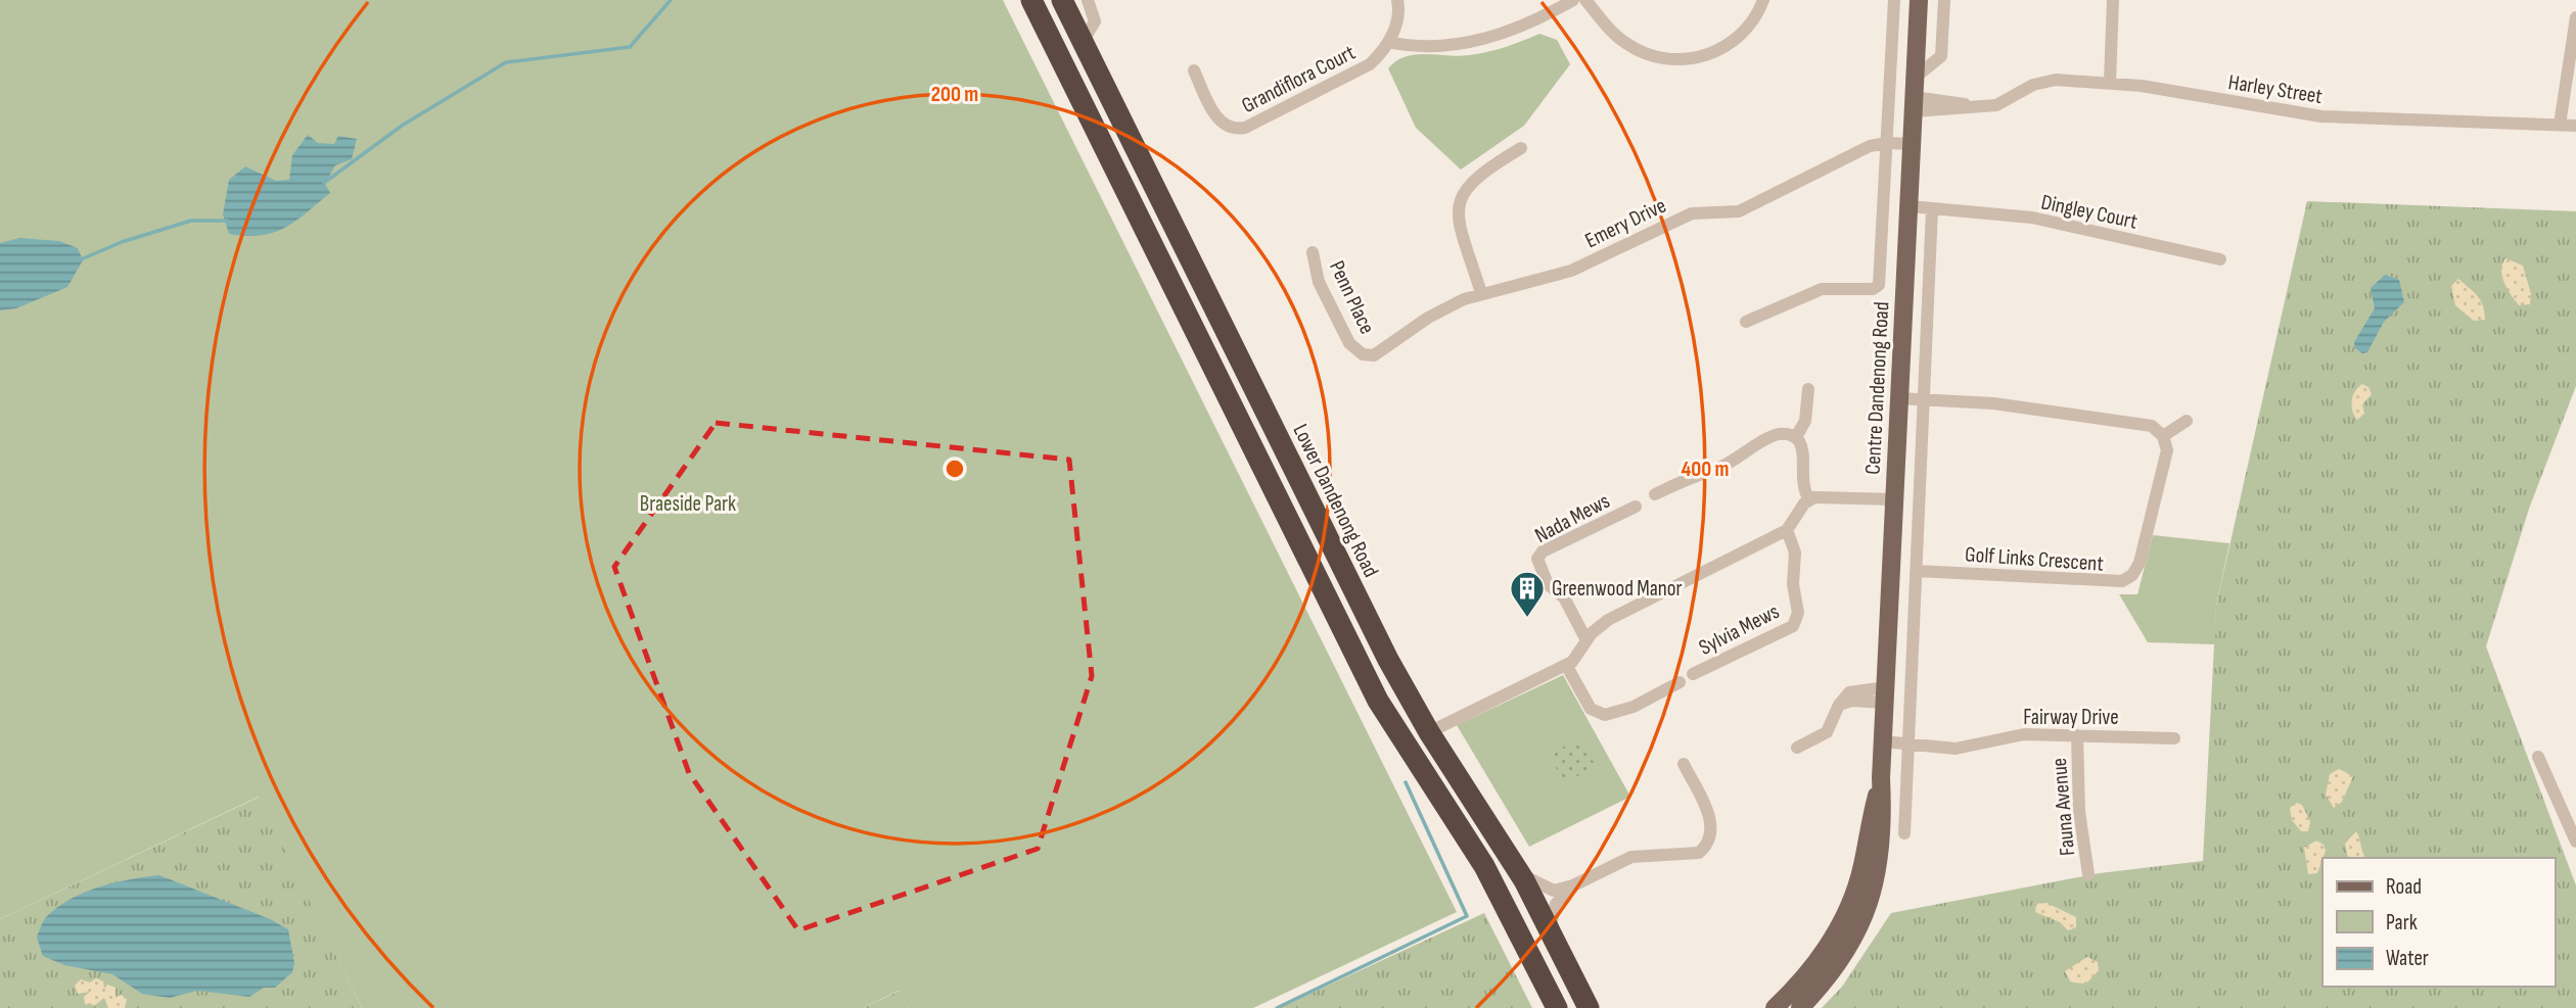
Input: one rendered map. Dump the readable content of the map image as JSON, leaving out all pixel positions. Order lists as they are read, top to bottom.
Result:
{
  "streets": {
    "highway": ["Lower Dandenong Road"],
    "main road": ["Centre Dandenong Road"],
    "street": [
      "Grandiflora Court",
      "Harley Street",
      "Dingley Court",
      "Emery Drive",
      "Penn Place",
      "Nada Mews",
      "Golf Links Crescent",
      "Sylvia Mews",
      "Fairway Drive",
      "Fauna Avenue"
    ]
  },
  "crossings": [
    ["Harley Street", "Centre Dandenong Road"],
    ["Dingley Court", "Centre Dandenong Road"],
    ["Emery Drive", "Penn Place"],
    ["Emery Drive", "Centre Dandenong Road"],
    ["Centre Dandenong Road", "Fairway Drive"],
    ["Fairway Drive", "Fauna Avenue"]
  ],
  "parks": ["Braeside Park"],
  "places": {
    "building": ["Greenwood Manor"]
  },
  "legend": ["Road", "Park", "Water"],
  "rings": ["200 m", "400 m"]
}
